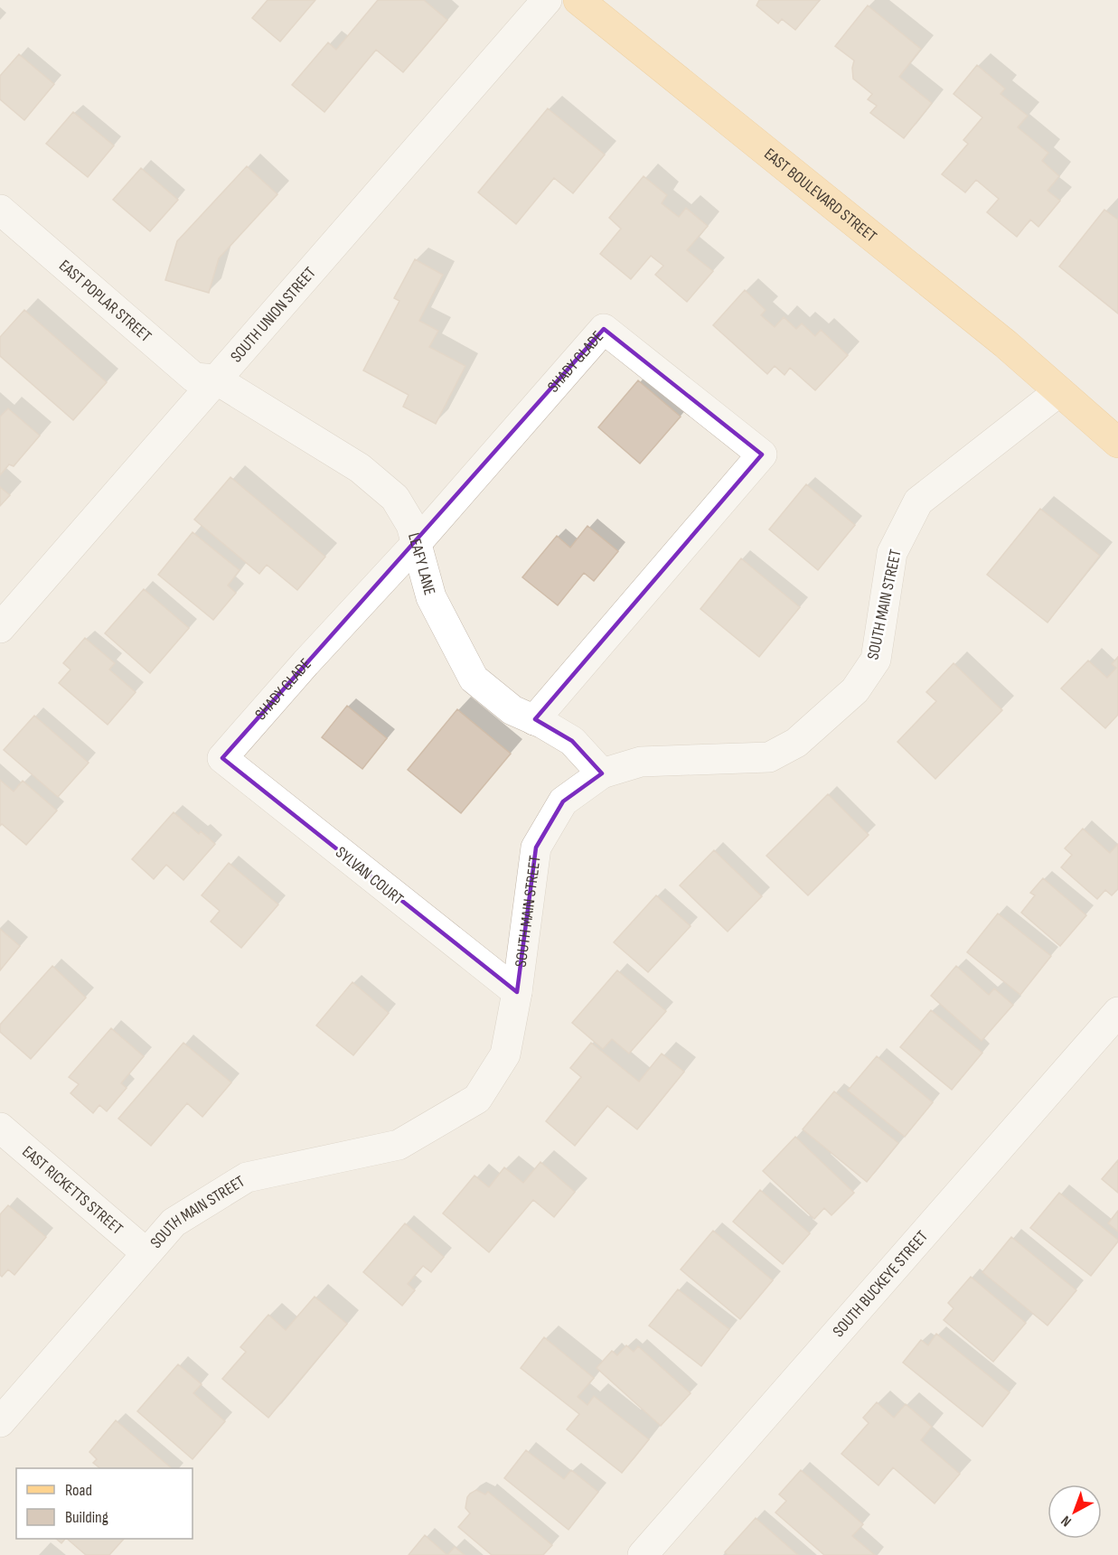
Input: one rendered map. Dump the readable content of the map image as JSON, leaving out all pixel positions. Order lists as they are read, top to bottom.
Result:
{
  "streets": {
    "main road": ["EAST BOULEVARD STREET"],
    "street": [
      "EAST POPLAR STREET",
      "SOUTH UNION STREET",
      "SHADY GLADE",
      "LEAFY LANE",
      "SOUTH MAIN STREET",
      "SYLVAN COURT",
      "EAST RICKETTS STREET",
      "SOUTH BUCKEYE STREET"
    ]
  },
  "crossings": [
    ["EAST BOULEVARD STREET", "SOUTH MAIN STREET"],
    ["EAST POPLAR STREET", "SOUTH UNION STREET"],
    ["EAST POPLAR STREET", "LEAFY LANE"],
    ["SOUTH UNION STREET", "LEAFY LANE"],
    ["SHADY GLADE", "LEAFY LANE"],
    ["SHADY GLADE", "SYLVAN COURT"],
    ["LEAFY LANE", "SOUTH MAIN STREET"],
    ["SOUTH MAIN STREET", "SYLVAN COURT"],
    ["SOUTH MAIN STREET", "EAST RICKETTS STREET"]
  ],
  "legend": ["Road", "Building"],
  "north": "bottom left"
}
